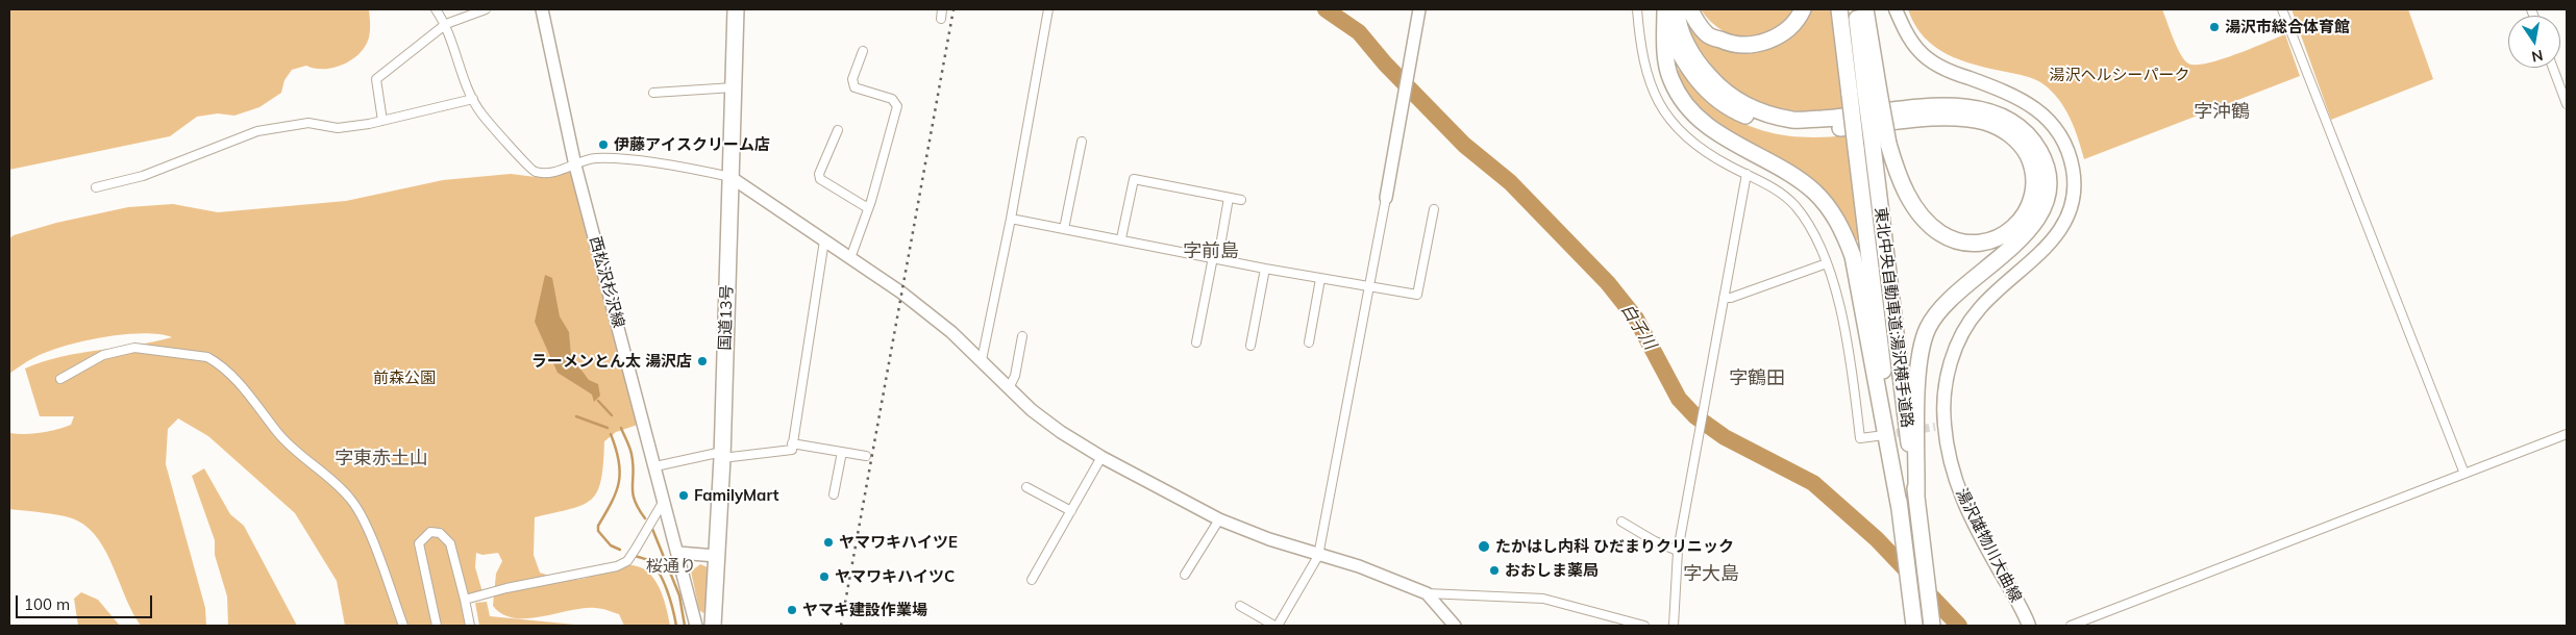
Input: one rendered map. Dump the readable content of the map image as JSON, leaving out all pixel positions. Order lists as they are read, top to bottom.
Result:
{
  "streets": {
    "highway": ["国道13号", "東北中央自動車道;湯沢横手道路"],
    "main road": ["湯沢雄物川大曲線"],
    "street": ["西松沢杉沢線"]
  },
  "districts": [
    "字沖鶴",
    "字前島",
    "字鶴田",
    "字東赤土山",
    "桜通り",
    "字大島"
  ],
  "water": ["白子川"],
  "parks": ["湯沢ヘルシーパーク", "前森公園"],
  "places": [
    "湯沢市総合体育館",
    "伊藤アイスクリーム店",
    "ラーメンとん太 湯沢店",
    "FamilyMart",
    "ヤマワキハイツE",
    "たかはし内科 ひだまりクリニック",
    "おおしま薬局",
    "ヤマワキハイツC",
    "ヤマキ建設作業場"
  ],
  "scale_bar": "100 m",
  "north": "bottom"
}
